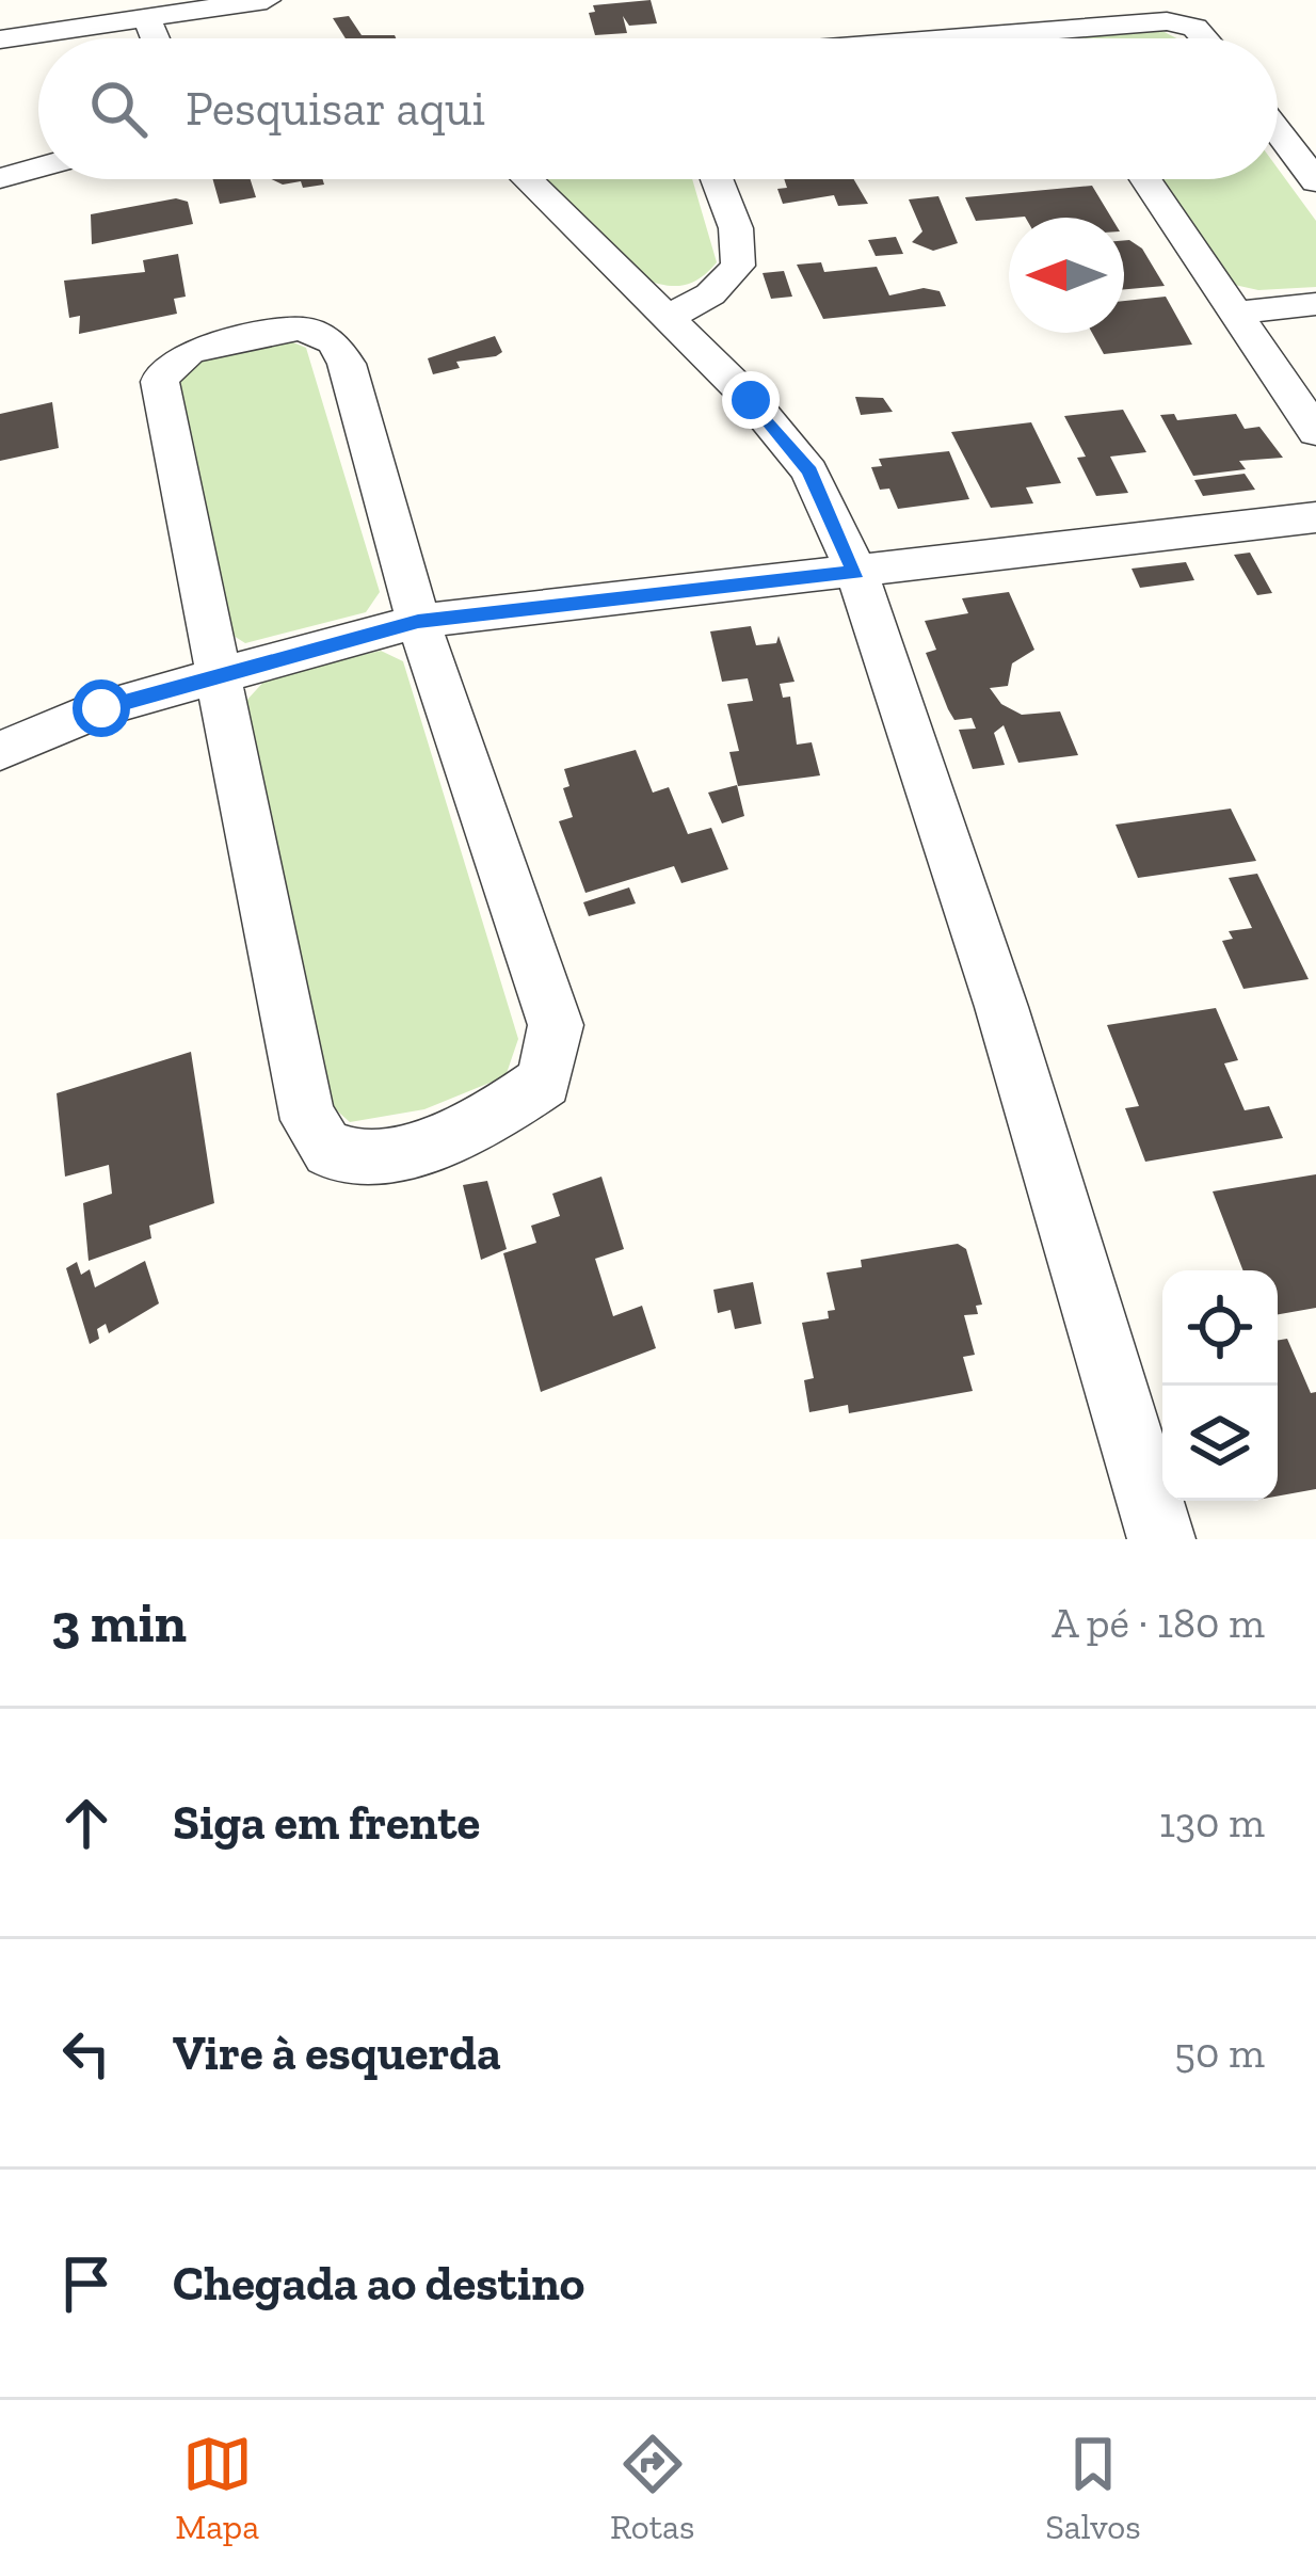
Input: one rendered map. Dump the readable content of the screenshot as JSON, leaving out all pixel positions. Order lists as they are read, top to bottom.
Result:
{
  "north": "left",
  "page": {
    "search": "Pesquisar aqui",
    "heading": ["3 min", "A pé · 180 m"],
    "list": [
      ["Siga em frente", "130 m"],
      ["Vire à esquerda", "50 m"],
      "Chegada ao destino"
    ],
    "nav": ["Mapa", "Rotas", "Salvos"]
  }
}
